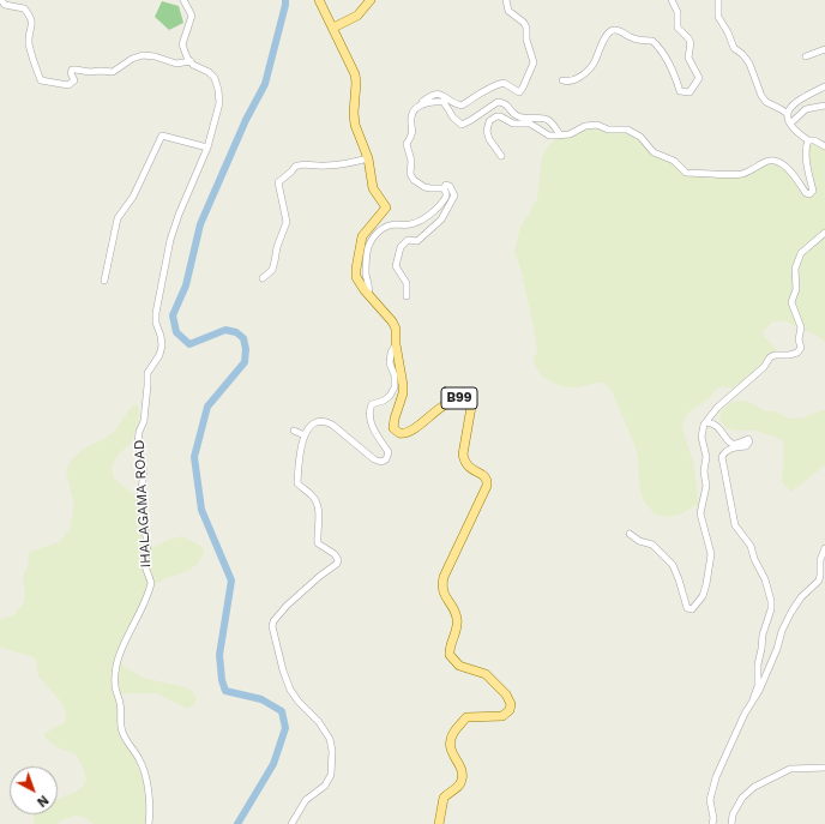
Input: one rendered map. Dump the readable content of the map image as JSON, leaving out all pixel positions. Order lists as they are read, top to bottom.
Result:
{
  "streets": {
    "main road": ["B99"],
    "street": ["IHALAGAMA ROAD"]
  },
  "north": "bottom right"
}
